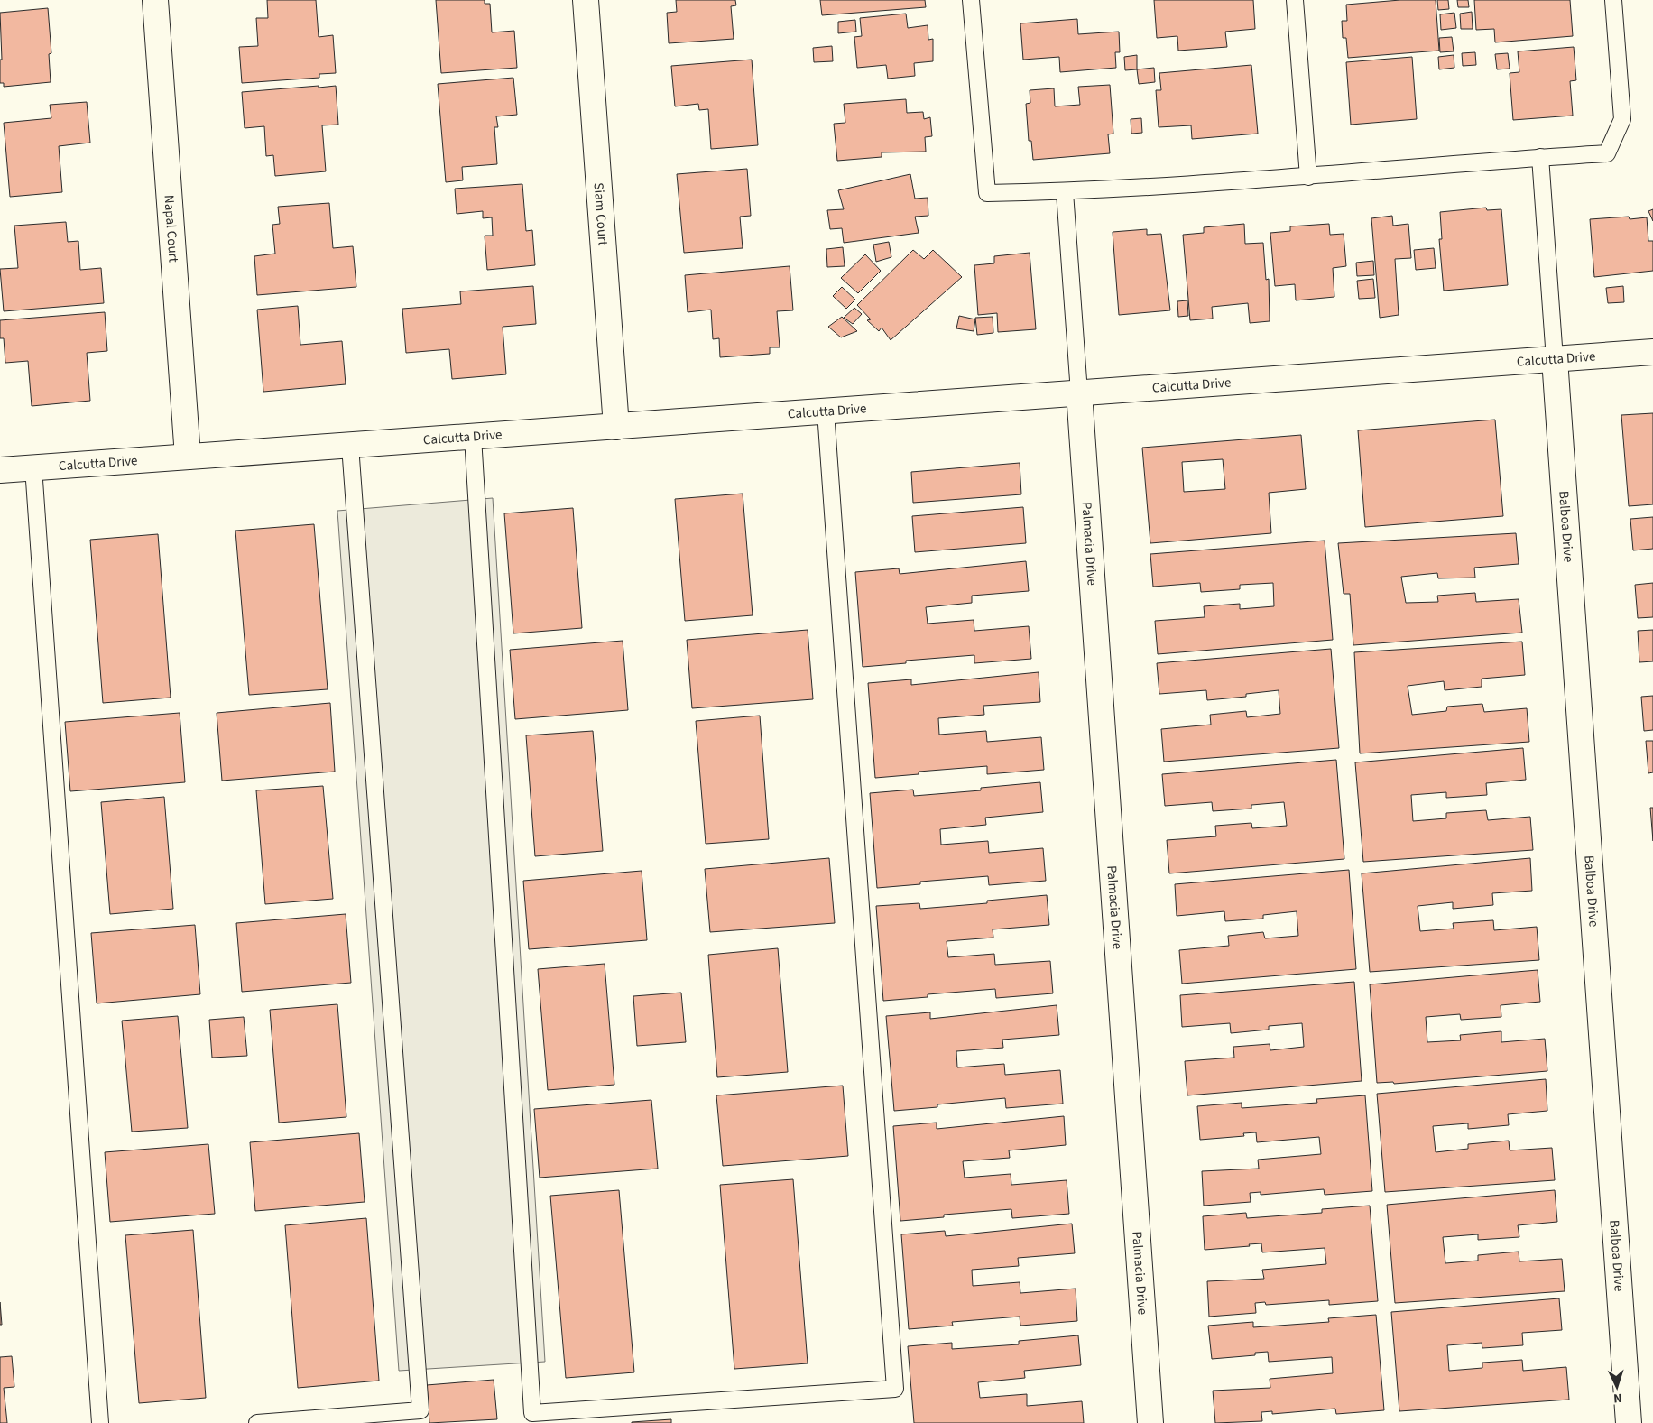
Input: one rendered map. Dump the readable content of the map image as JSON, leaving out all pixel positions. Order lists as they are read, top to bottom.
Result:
{
  "streets": {
    "street": [
      "Siam Court",
      "Napal Court",
      "Calcutta Drive",
      "Balboa Drive",
      "Palmacia Drive"
    ]
  },
  "crossings": [
    ["Siam Court", "Calcutta Drive"],
    ["Napal Court", "Calcutta Drive"],
    ["Calcutta Drive", "Balboa Drive"],
    ["Calcutta Drive", "Palmacia Drive"]
  ],
  "north": "bottom"
}
